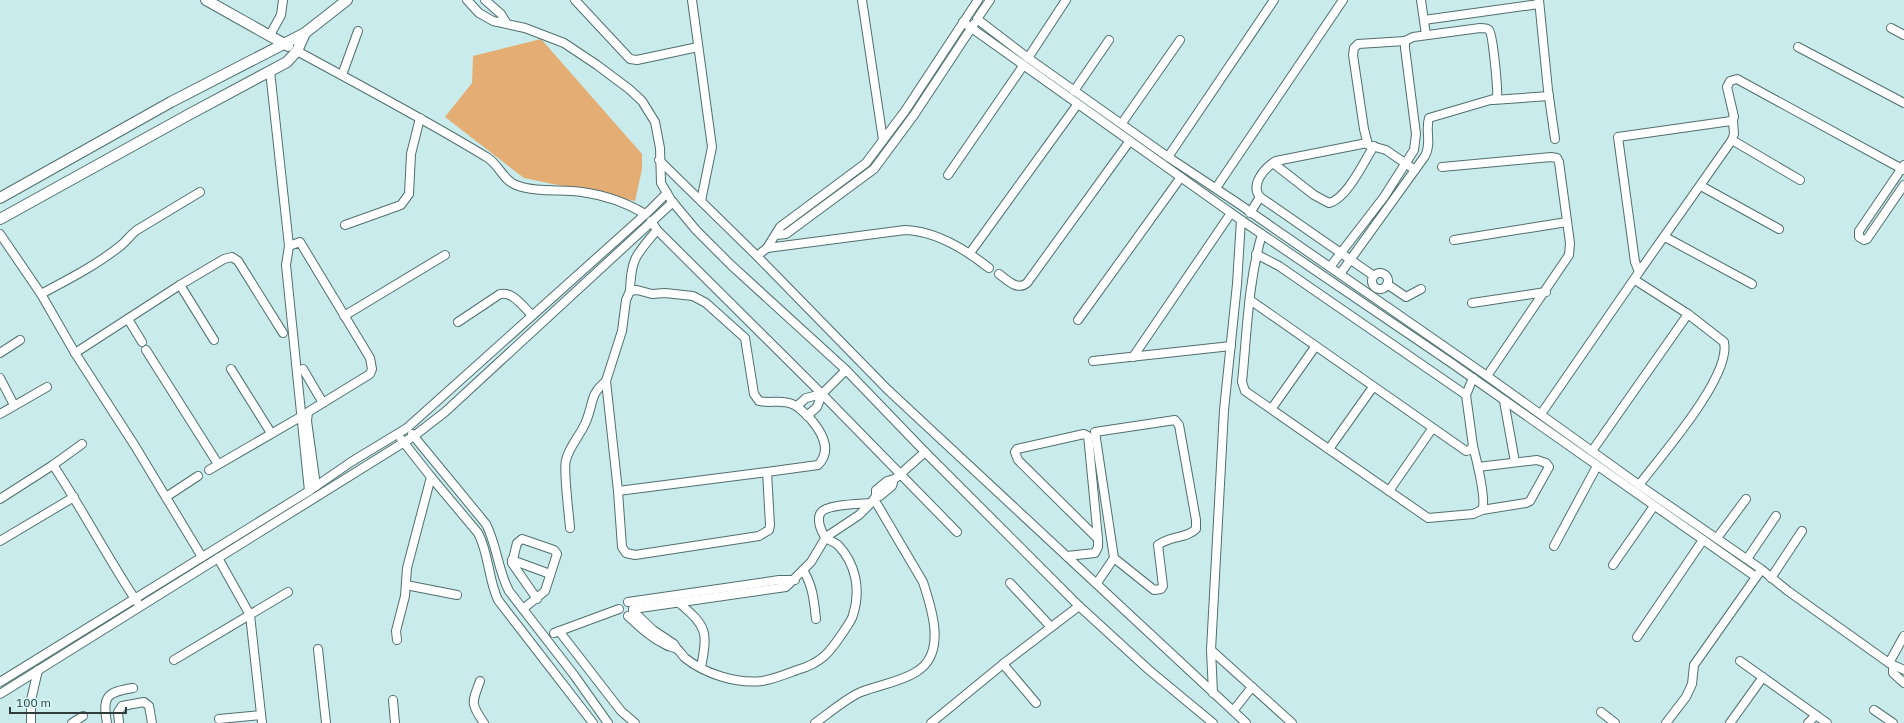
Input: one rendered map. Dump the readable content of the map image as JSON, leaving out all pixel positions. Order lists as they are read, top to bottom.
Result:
{
  "scale_bar": "100 m"
}
